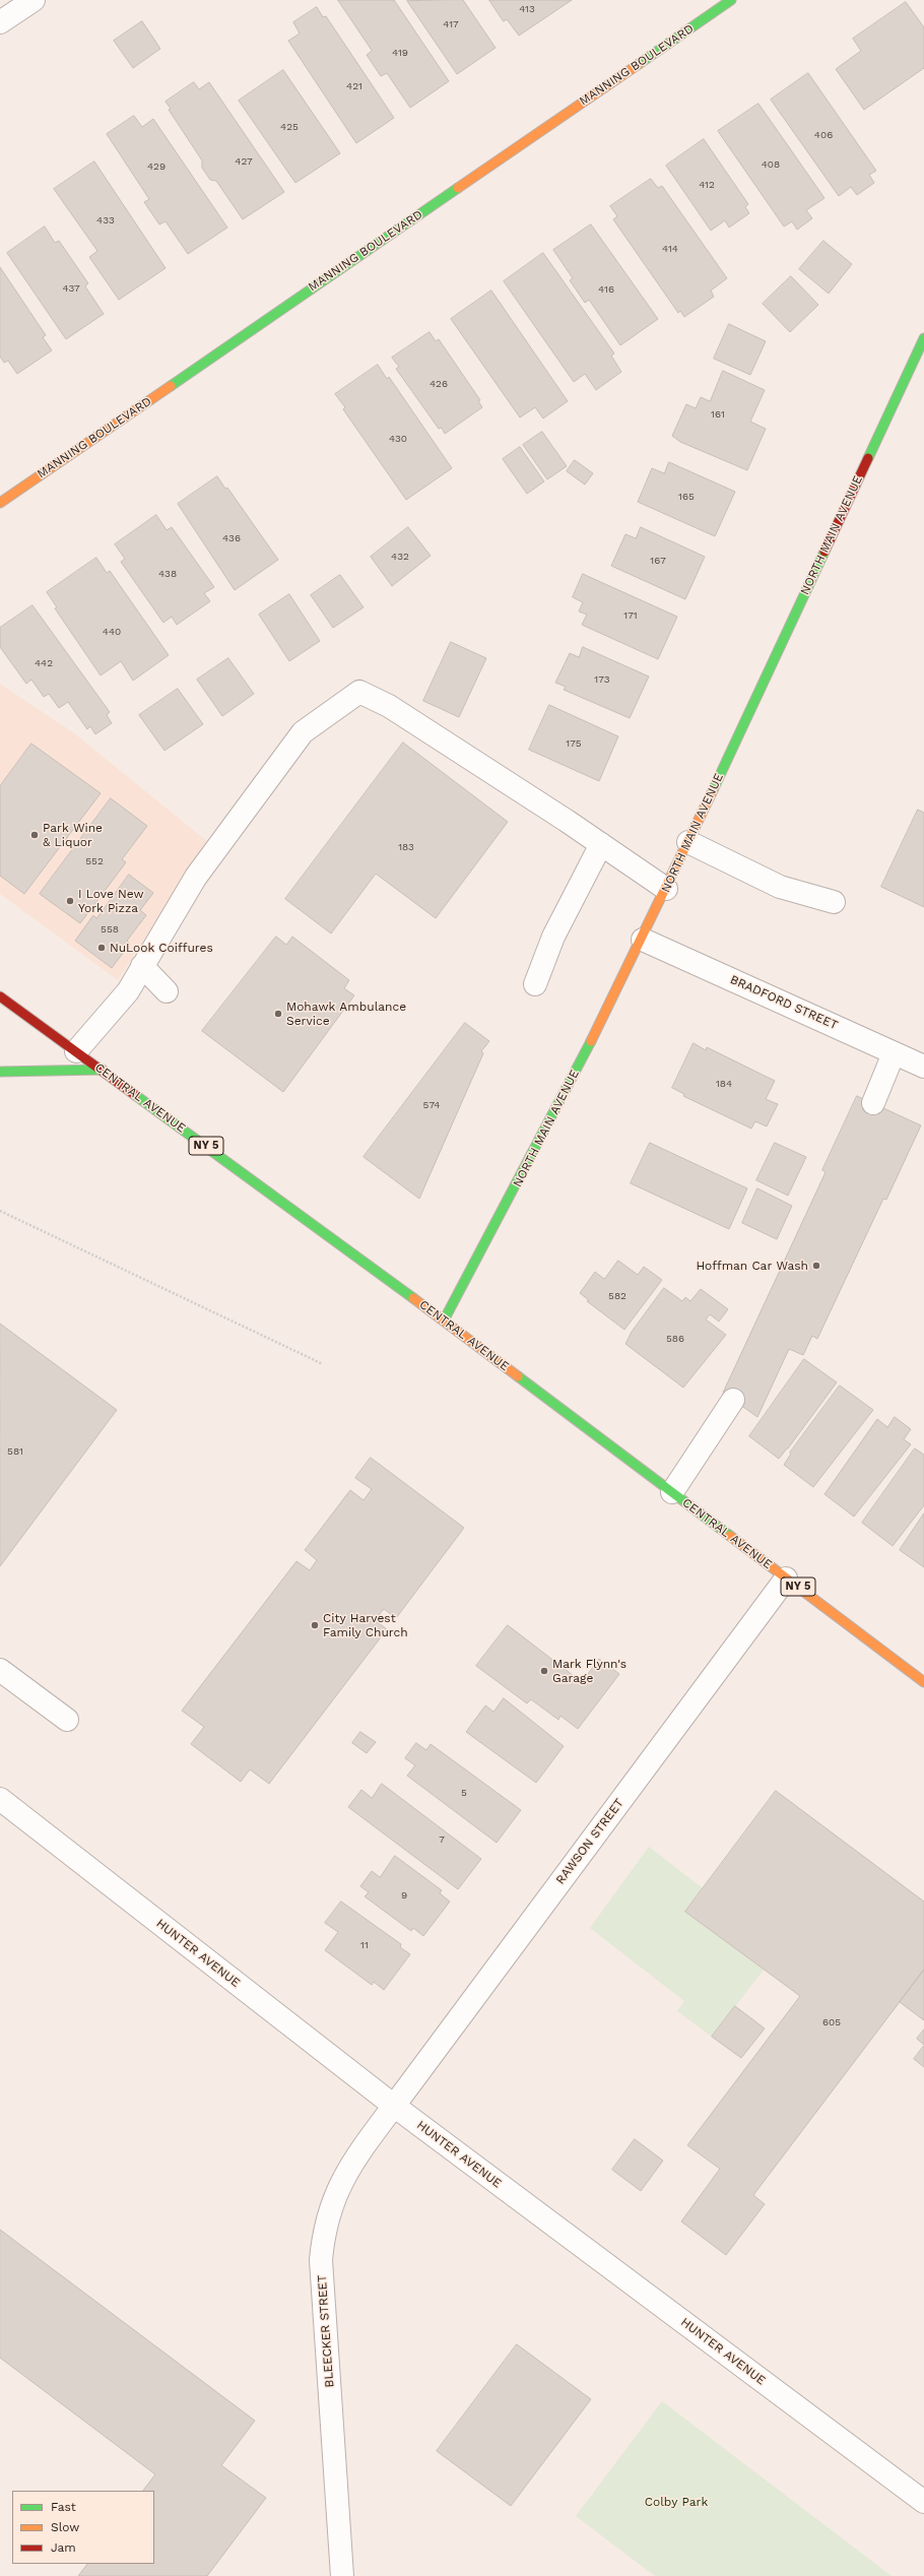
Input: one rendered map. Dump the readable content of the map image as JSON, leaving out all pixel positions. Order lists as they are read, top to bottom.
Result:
{
  "streets": {
    "street": [
      "MANNING BOULEVARD",
      "NORTH MAIN AVENUE",
      "BRADFORD STREET",
      "CENTRAL AVENUE",
      "NY 5",
      "RAWSON STREET",
      "HUNTER AVENUE",
      "BLEECKER STREET"
    ]
  },
  "crossings": [
    ["NORTH MAIN AVENUE", "BRADFORD STREET"],
    ["NORTH MAIN AVENUE", "CENTRAL AVENUE"],
    ["CENTRAL AVENUE", "RAWSON STREET"],
    ["RAWSON STREET", "HUNTER AVENUE"],
    ["RAWSON STREET", "BLEECKER STREET"],
    ["HUNTER AVENUE", "BLEECKER STREET"]
  ],
  "parks": ["Colby Park"],
  "places": [
    "Park Wine & Liquor",
    "I Love New York Pizza",
    "NuLook Coiffures",
    "Mohawk Ambulance Service",
    "Hoffman Car Wash",
    "City Harvest Family Church",
    "Mark Flynn's Garage"
  ],
  "house_numbers": [
    "413",
    "417",
    "419",
    "421",
    "425",
    "406",
    "427",
    "408",
    "429",
    "412",
    "433",
    "414",
    "437",
    "416",
    "426",
    "161",
    "430",
    "165",
    "436",
    "432",
    "167",
    "438",
    "171",
    "440",
    "442",
    "173",
    "175",
    "183",
    "552",
    "558",
    "184",
    "574",
    "582",
    "586",
    "581",
    "5",
    "7",
    "9",
    "11",
    "605"
  ],
  "legend": ["Fast", "Slow", "Jam"]
}
